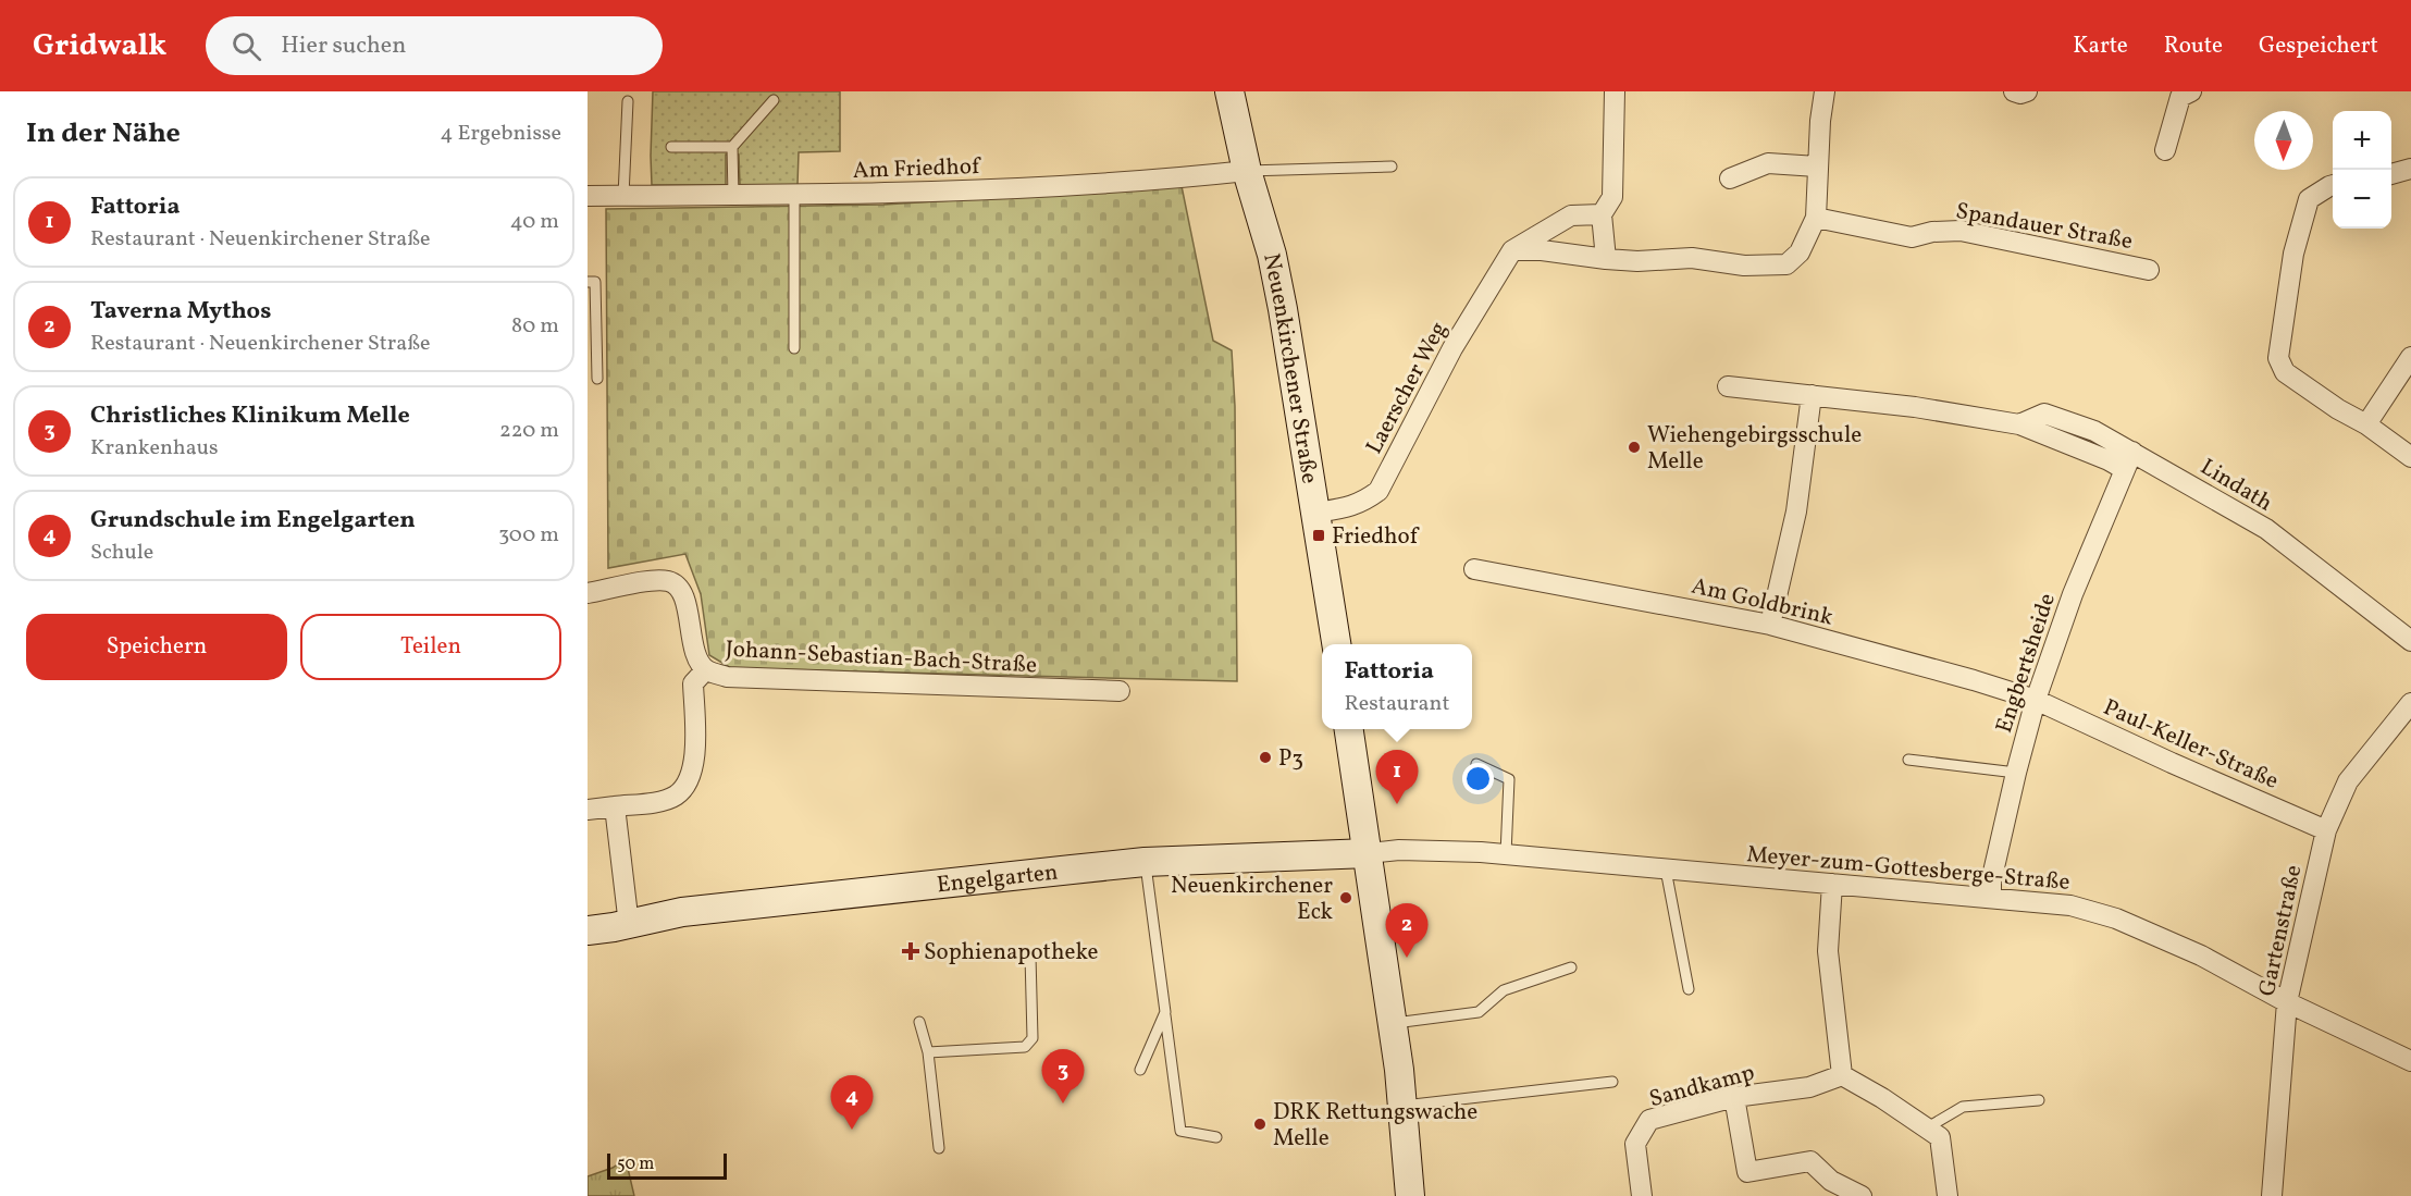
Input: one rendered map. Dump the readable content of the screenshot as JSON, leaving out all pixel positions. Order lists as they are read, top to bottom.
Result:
{
  "streets": {
    "main road": ["Neuenkirchener Straße", "Engelgarten"],
    "street": [
      "Am Friedhof",
      "Spandauer Straße",
      "Laerscher Weg",
      "Lindath",
      "Am Goldbrink",
      "Johann-Sebastian-Bach-Straße",
      "Engbertsheide",
      "Paul-Keller-Straße",
      "Meyer-zum-Gottesberge-Straße",
      "Gartenstraße",
      "Sandkamp"
    ]
  },
  "crossings": [
    ["Am Friedhof", "Neuenkirchener Straße"],
    ["Neuenkirchener Straße", "Laerscher Weg"],
    ["Lindath", "Engbertsheide"],
    ["Am Goldbrink", "Engbertsheide"],
    ["Am Goldbrink", "Paul-Keller-Straße"],
    ["Engbertsheide", "Paul-Keller-Straße"],
    ["Engbertsheide", "Meyer-zum-Gottesberge-Straße"],
    ["Paul-Keller-Straße", "Gartenstraße"],
    ["Meyer-zum-Gottesberge-Straße", "Engelgarten"],
    ["Meyer-zum-Gottesberge-Straße", "Gartenstraße"]
  ],
  "places": {
    "other": [
      "Wiehengebirgsschule Melle",
      "P3",
      "Neuenkirchener Eck",
      "DRK Rettungswache Melle"
    ],
    "transit": ["Friedhof"],
    "health": ["Sophienapotheke"]
  },
  "scale_bar": "50 m",
  "north": "bottom",
  "page": {
    "header": "Gridwalk",
    "search": "Hier suchen",
    "nav": ["Karte", "Route", "Gespeichert"],
    "heading": ["In der Nähe", "4 Ergebnisse"],
    "map_buttons": ["+", "−"],
    "list": [
      {
        "mark": "1",
        "name": "Fattoria",
        "note": "Restaurant · Neuenkirchener Straße",
        "value": "40 m"
      },
      {
        "mark": "2",
        "name": "Taverna Mythos",
        "note": "Restaurant · Neuenkirchener Straße",
        "value": "80 m"
      },
      {
        "mark": "3",
        "name": "Christliches Klinikum Melle",
        "note": "Krankenhaus",
        "value": "220 m"
      },
      {
        "mark": "4",
        "name": "Grundschule im Engelgarten",
        "note": "Schule",
        "value": "300 m"
      }
    ],
    "buttons": ["Speichern", "Teilen"],
    "popup": ["Fattoria", "Restaurant"],
    "pins": [
      "1",
      "2",
      "3",
      "4"
    ],
    "scale": "50 m"
  }
}
